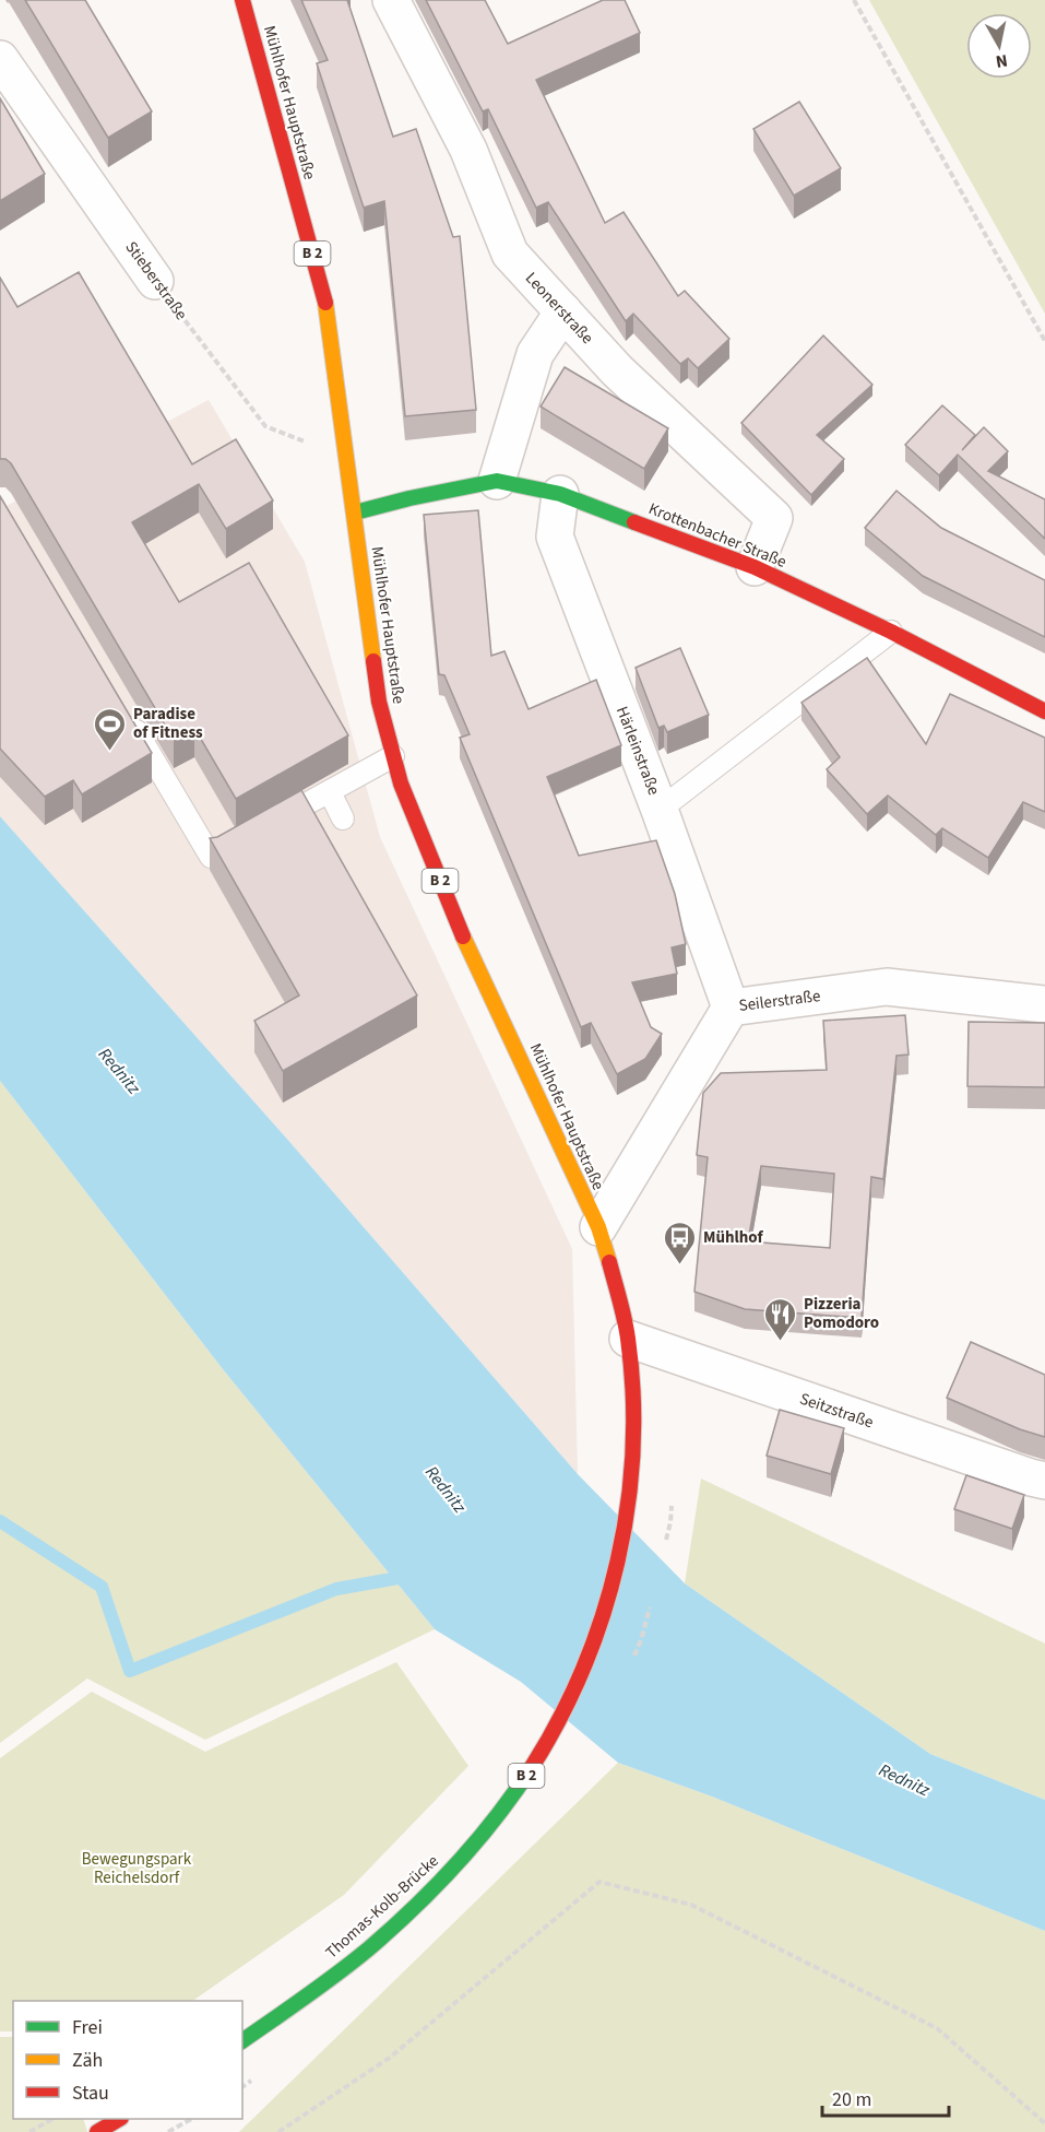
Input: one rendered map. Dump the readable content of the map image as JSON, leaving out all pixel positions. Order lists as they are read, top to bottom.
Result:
{
  "streets": {
    "main road": [
      "Mühlhofer Hauptstraße",
      "B 2",
      "Krottenbacher Straße",
      "Thomas-Kolb-Brücke"
    ],
    "street": [
      "Stieberstraße",
      "Leonerstraße",
      "Härleinstraße",
      "Seilerstraße",
      "Seitzstraße"
    ]
  },
  "crossings": [
    ["Mühlhofer Hauptstraße", "Stieberstraße"],
    ["Mühlhofer Hauptstraße", "Krottenbacher Straße"],
    ["Mühlhofer Hauptstraße", "Seilerstraße"],
    ["Mühlhofer Hauptstraße", "Seitzstraße"],
    ["Mühlhofer Hauptstraße", "Thomas-Kolb-Brücke"],
    ["Leonerstraße", "Krottenbacher Straße"],
    ["Krottenbacher Straße", "Härleinstraße"],
    ["Härleinstraße", "Seilerstraße"],
    ["Seitzstraße", "Thomas-Kolb-Brücke"]
  ],
  "water": ["Rednitz"],
  "parks": ["Bewegungspark Reichelsdorf"],
  "places": {
    "sports": ["Paradise of Fitness"],
    "bus stop": ["Mühlhof"],
    "restaurant": ["Pizzeria Pomodoro"]
  },
  "legend": ["Frei", "Zäh", "Stau"],
  "scale_bar": "20 m",
  "north": "bottom"
}
